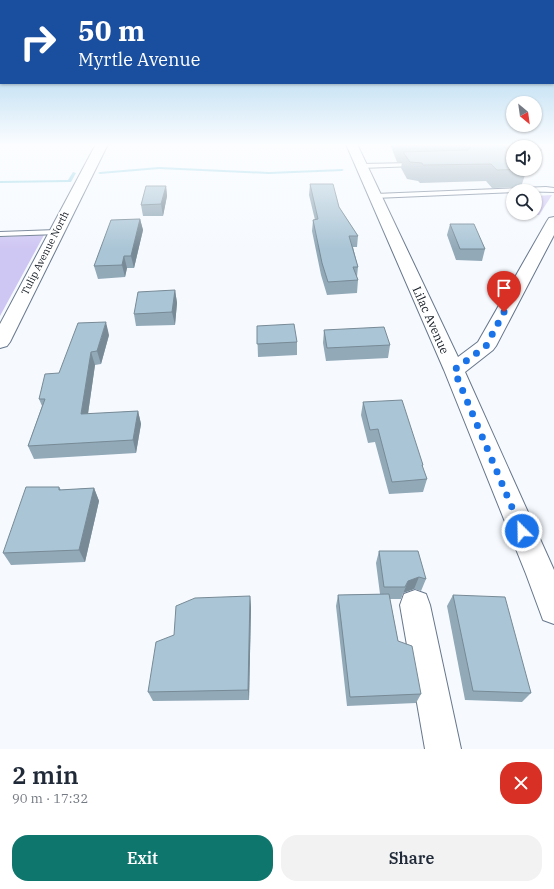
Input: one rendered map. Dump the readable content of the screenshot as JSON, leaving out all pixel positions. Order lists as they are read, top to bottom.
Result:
{
  "streets": {
    "street": ["Tulip Avenue North", "Lilac Avenue"]
  },
  "north": "bottom right",
  "page": {
    "turn": ["50 m", "Myrtle Avenue"],
    "heading": ["2 min", "90 m · 17:32"],
    "buttons": ["Exit", "Share"]
  }
}
